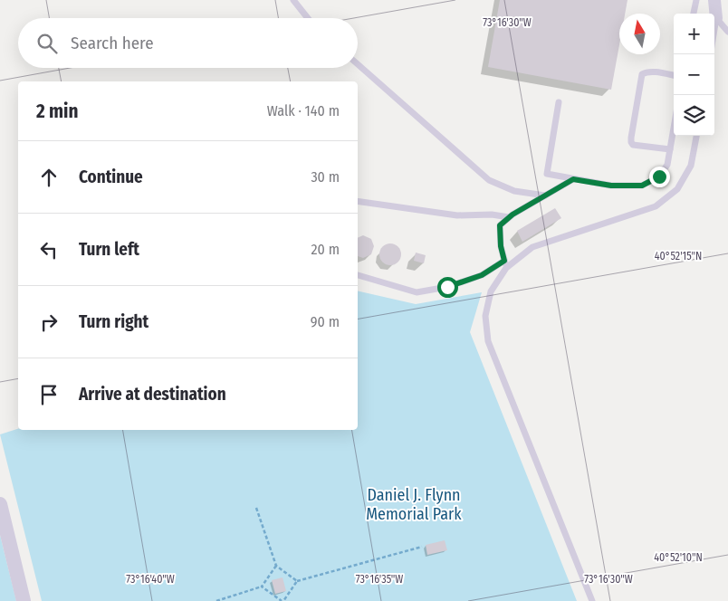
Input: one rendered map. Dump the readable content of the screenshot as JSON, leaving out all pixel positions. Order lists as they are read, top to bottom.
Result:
{
  "parks": ["Daniel J. Flynn Memorial Park"],
  "north": "top",
  "page": {
    "map_buttons": ["+", "−"],
    "search": "Search here",
    "heading": ["2 min", "Walk · 140 m"],
    "list": [
      ["Continue", "30 m"],
      ["Turn left", "20 m"],
      ["Turn right", "90 m"],
      "Arrive at destination"
    ]
  },
  "coordinates": [
    "73°16'30\"W",
    "40°52'15\"N",
    "40°52'10\"N",
    "73°16'40\"W",
    "73°16'35\"W"
  ]
}
